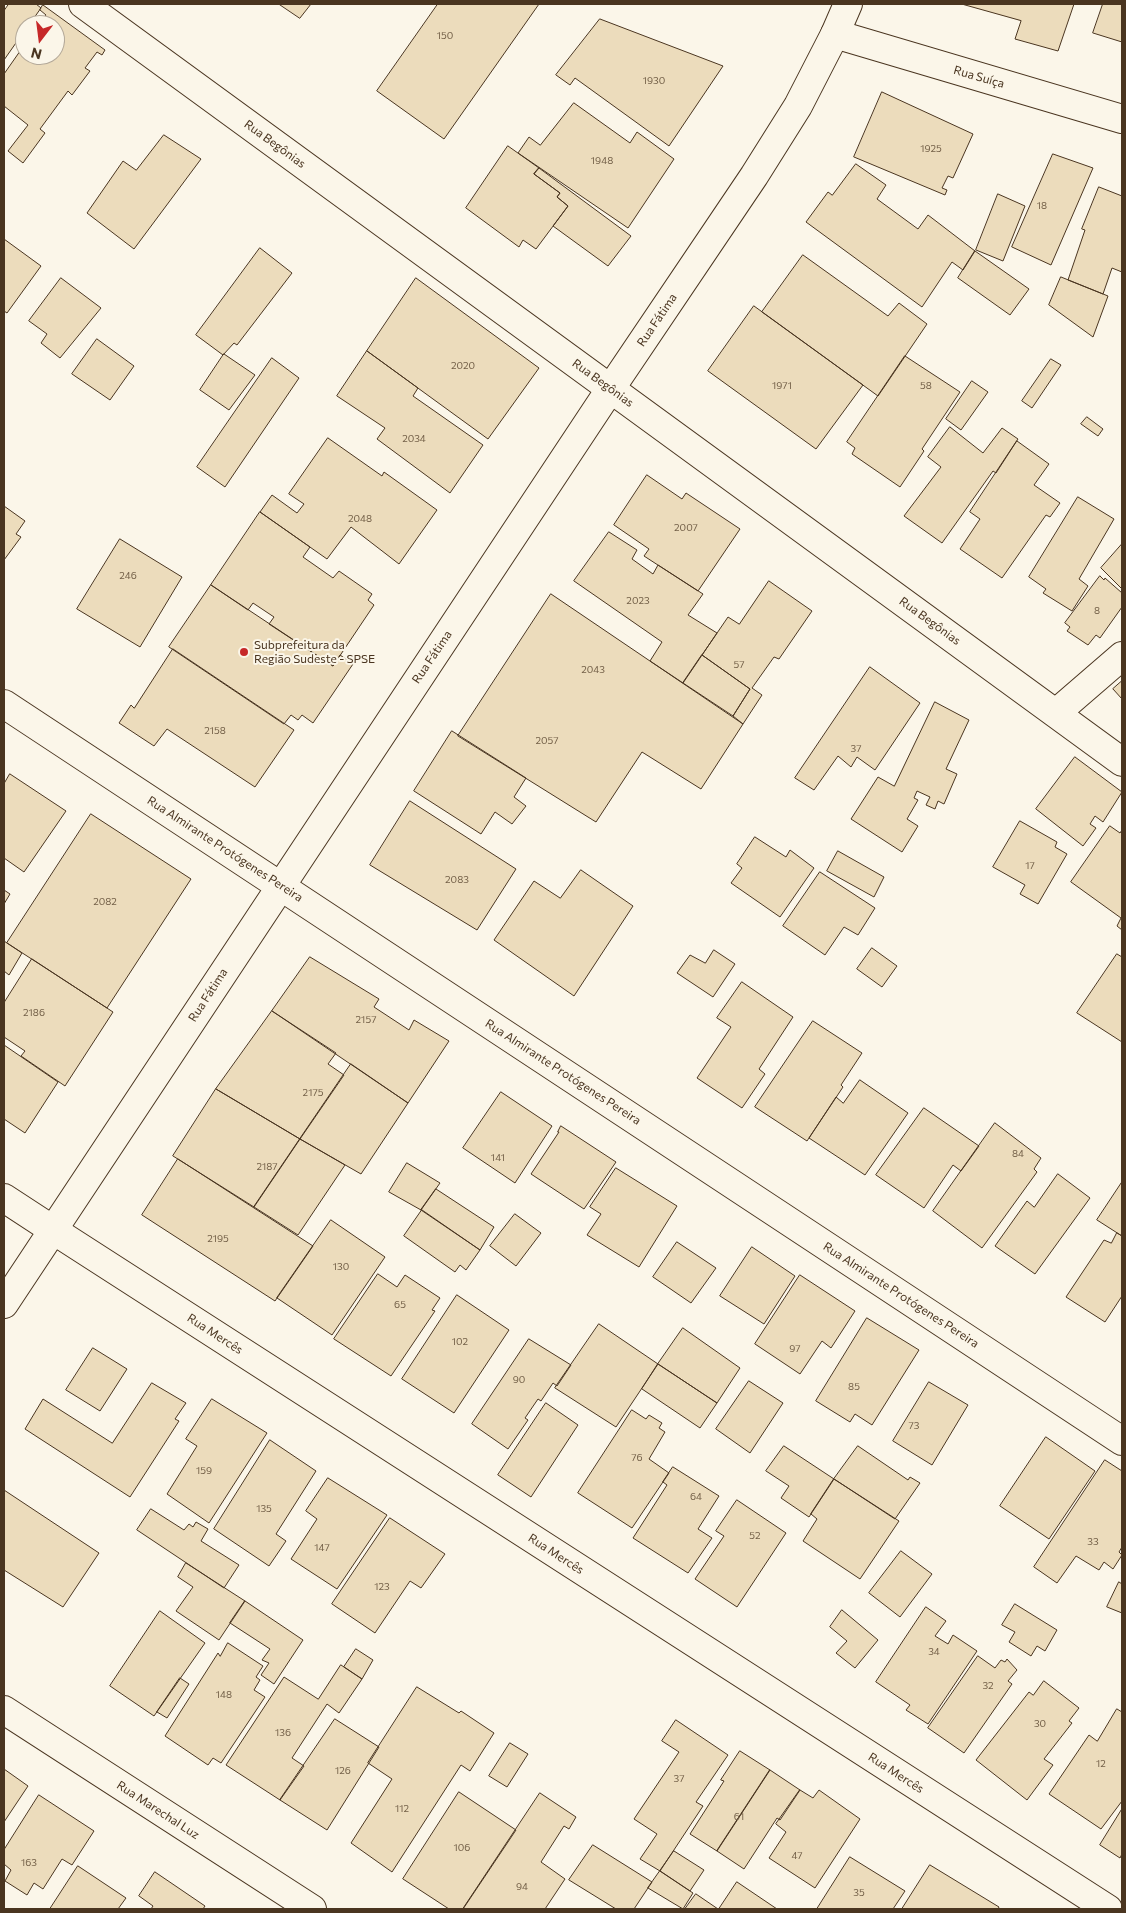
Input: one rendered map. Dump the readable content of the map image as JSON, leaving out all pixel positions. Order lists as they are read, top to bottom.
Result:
{
  "streets": {
    "street": [
      "Rua Suíça",
      "Rua Begônias",
      "Rua Fátima",
      "Rua Almirante Protógenes Pereira",
      "Rua Mercês",
      "Rua Marechal Luz"
    ]
  },
  "crossings": [
    ["Rua Suíça", "Rua Fátima"],
    ["Rua Begônias", "Rua Fátima"],
    ["Rua Fátima", "Rua Almirante Protógenes Pereira"],
    ["Rua Fátima", "Rua Mercês"]
  ],
  "places": ["Subprefeitura da Região Sudeste - SPSE"],
  "house_numbers": [
    "150",
    "1930",
    "1925",
    "1948",
    "18",
    "2020",
    "1971",
    "58",
    "2034",
    "2048",
    "2007",
    "246",
    "2023",
    "8",
    "57",
    "2043",
    "2158",
    "2057",
    "37",
    "17",
    "2083",
    "2082",
    "2186",
    "2157",
    "2175",
    "84",
    "141",
    "2187",
    "2195",
    "130",
    "65",
    "102",
    "97",
    "90",
    "85",
    "73",
    "76",
    "159",
    "64",
    "135",
    "52",
    "33",
    "147",
    "123",
    "34",
    "32",
    "148",
    "30",
    "136",
    "12",
    "126",
    "37",
    "112",
    "61",
    "106",
    "47",
    "163",
    "94",
    "35"
  ],
  "north": "bottom"
}
